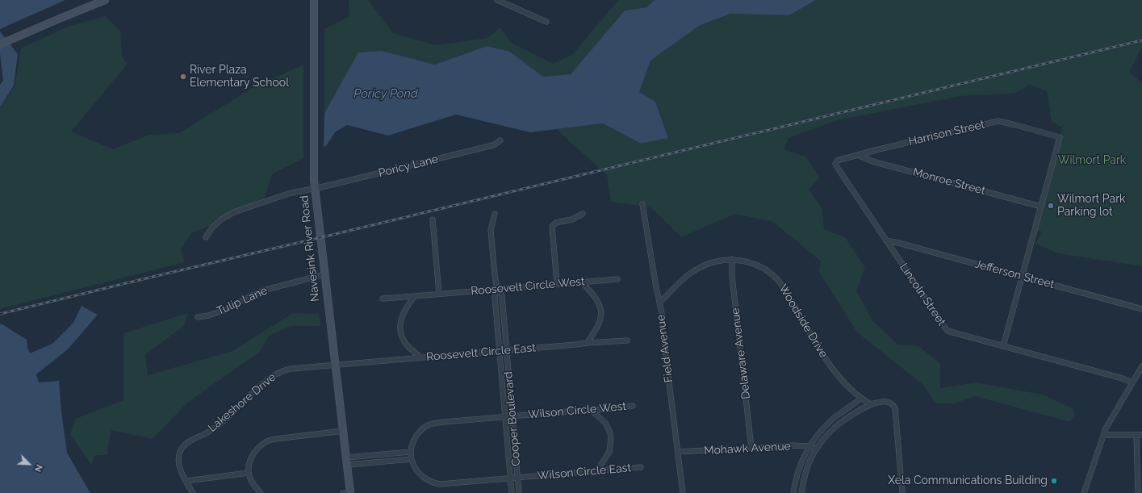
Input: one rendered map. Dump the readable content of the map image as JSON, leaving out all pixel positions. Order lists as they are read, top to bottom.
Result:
{
  "streets": {
    "main road": ["Navesink River Road"],
    "street": [
      "Harrison Street",
      "Poricy Lane",
      "Monroe Street",
      "Jefferson Street",
      "Roosevelt Circle West",
      "Lincoln Street",
      "Tulip Lane",
      "Woodside Drive",
      "Field Avenue",
      "Roosevelt Circle East",
      "Delaware Avenue",
      "Lakeshore Drive",
      "Wilson Circle West",
      "Cooper Boulevard",
      "Mohawk Avenue",
      "Wilson Circle East"
    ]
  },
  "crossings": [
    ["Harrison Street", "Monroe Street"],
    ["Harrison Street", "Lincoln Street"],
    ["Poricy Lane", "Navesink River Road"],
    ["Navesink River Road", "Tulip Lane"],
    ["Navesink River Road", "Roosevelt Circle East"],
    ["Navesink River Road", "Lakeshore Drive"],
    ["Jefferson Street", "Lincoln Street"],
    ["Roosevelt Circle West", "Cooper Boulevard"],
    ["Woodside Drive", "Field Avenue"],
    ["Woodside Drive", "Delaware Avenue"],
    ["Field Avenue", "Mohawk Avenue"],
    ["Roosevelt Circle East", "Lakeshore Drive"],
    ["Roosevelt Circle East", "Cooper Boulevard"],
    ["Delaware Avenue", "Mohawk Avenue"],
    ["Wilson Circle West", "Cooper Boulevard"],
    ["Wilson Circle West", "Wilson Circle East"],
    ["Cooper Boulevard", "Wilson Circle East"]
  ],
  "water": ["Poricy Pond"],
  "parks": ["Wilmort Park"],
  "places": ["River Plaza Elementary School", "Wilmort Park Parking lot", "Xela Communications Building"],
  "north": "bottom right"
}
